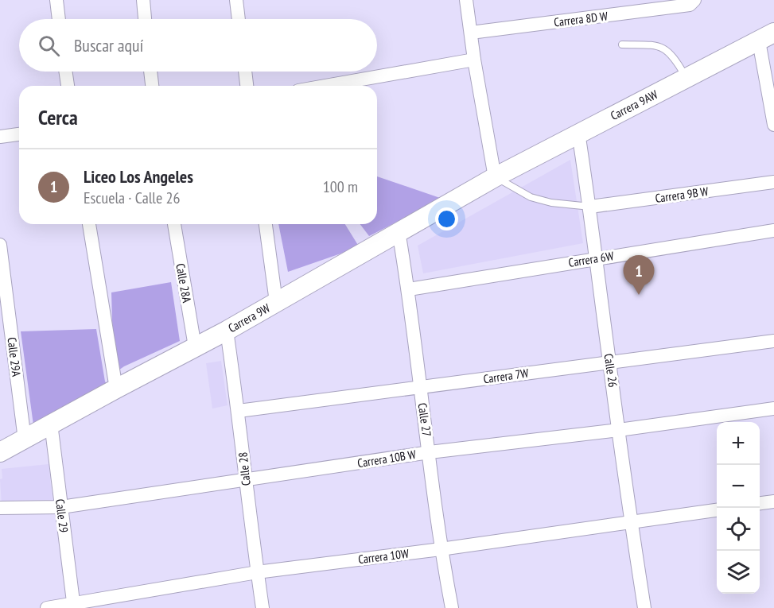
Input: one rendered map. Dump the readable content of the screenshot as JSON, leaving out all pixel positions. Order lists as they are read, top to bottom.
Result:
{
  "streets": {
    "main road": ["Carrera 9AW", "Carrera 9W"],
    "street": [
      "Carrera 8D W",
      "Carrera 9B W",
      "Carrera 6W",
      "Calle 28A",
      "Calle 29A",
      "Calle 26",
      "Carrera 7W",
      "Calle 27",
      "Carrera 10B W",
      "Calle 28",
      "Calle 29",
      "Carrera 10W"
    ]
  },
  "crossings": [
    ["Carrera 9AW", "Carrera 9W"],
    ["Carrera 9AW", "Calle 26"],
    ["Carrera 9B W", "Calle 26"],
    ["Carrera 6W", "Calle 26"],
    ["Carrera 6W", "Calle 27"],
    ["Calle 28A", "Carrera 9W"],
    ["Carrera 9W", "Calle 29A"],
    ["Carrera 9W", "Calle 27"],
    ["Carrera 9W", "Calle 28"],
    ["Carrera 9W", "Calle 29"],
    ["Calle 26", "Carrera 7W"],
    ["Calle 26", "Carrera 10B W"],
    ["Calle 26", "Carrera 10W"],
    ["Carrera 7W", "Calle 27"],
    ["Carrera 7W", "Calle 28"],
    ["Calle 27", "Carrera 10B W"],
    ["Calle 27", "Carrera 10W"],
    ["Carrera 10B W", "Calle 28"],
    ["Carrera 10B W", "Calle 29"],
    ["Calle 28", "Carrera 10W"],
    ["Calle 29", "Carrera 10W"]
  ],
  "page": {
    "search": "Buscar aquí",
    "heading": "Cerca",
    "list": [
      {
        "mark": "1",
        "name": "Liceo Los Angeles",
        "note": "Escuela · Calle 26",
        "value": "100 m"
      }
    ],
    "pins": "1",
    "map_buttons": ["+", "−"]
  }
}
